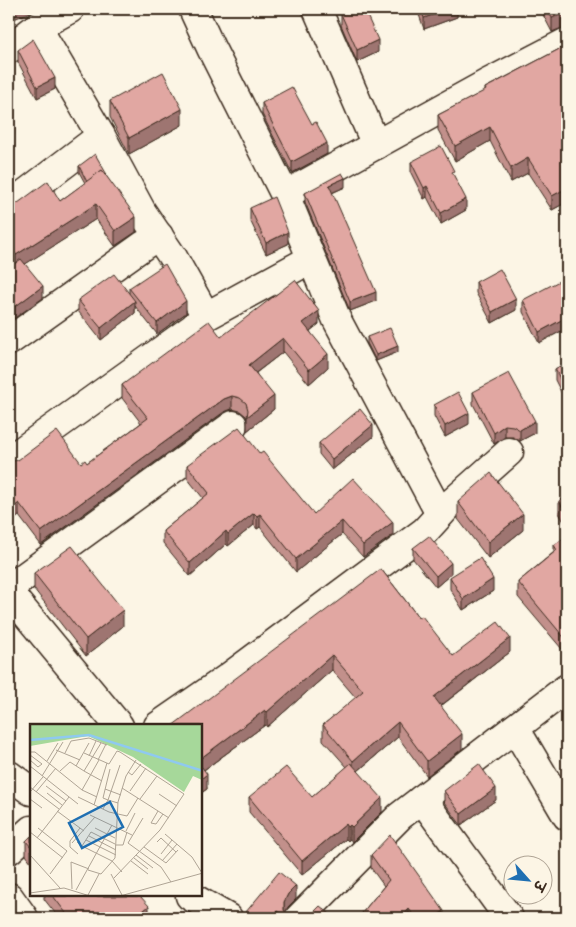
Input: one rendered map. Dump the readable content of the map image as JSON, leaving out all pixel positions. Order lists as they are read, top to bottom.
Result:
{
  "north": "bottom right"
}
